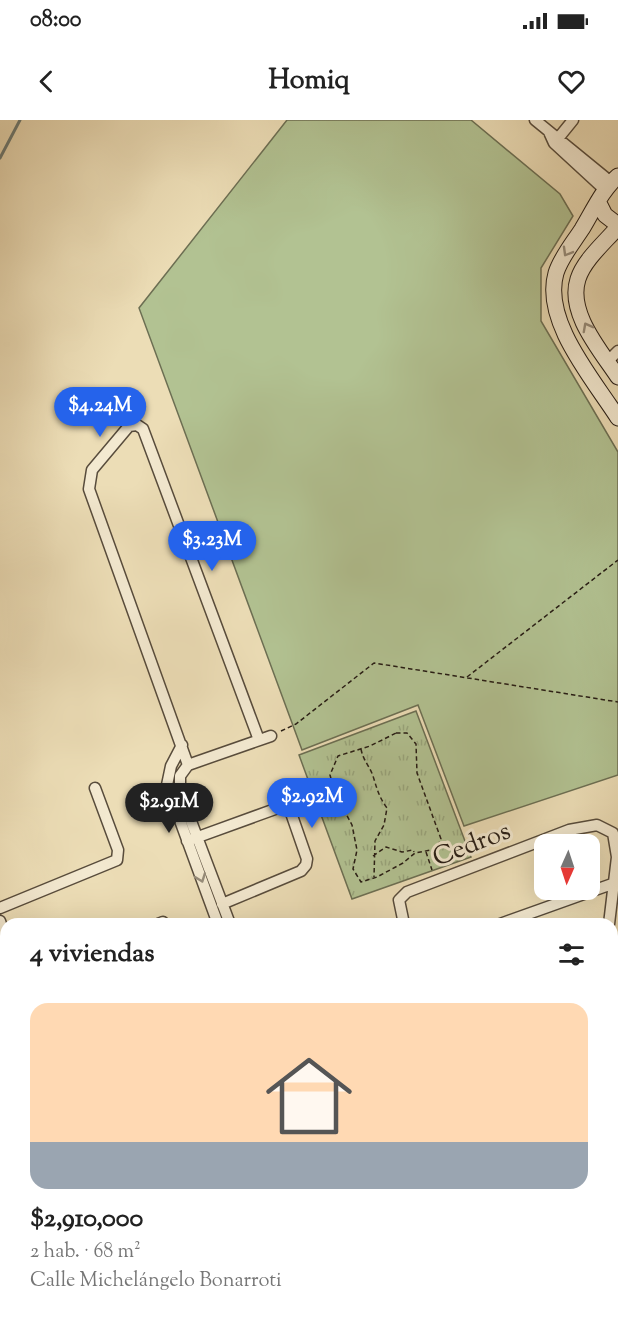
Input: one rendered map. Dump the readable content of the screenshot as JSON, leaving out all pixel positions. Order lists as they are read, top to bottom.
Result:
{
  "streets": {
    "street": ["Cedros"]
  },
  "north": "bottom",
  "page": {
    "status": "08:00",
    "header": "Homiq",
    "price": [
      "$4.24M",
      "$3.23M",
      "$2.92M",
      "$2.91M"
    ],
    "heading": "4 viviendas",
    "list": [
      {
        "name": "$2,910,000",
        "note": "2 hab. · 68 m² · Calle Michelángelo Bonarroti"
      }
    ]
  }
}
